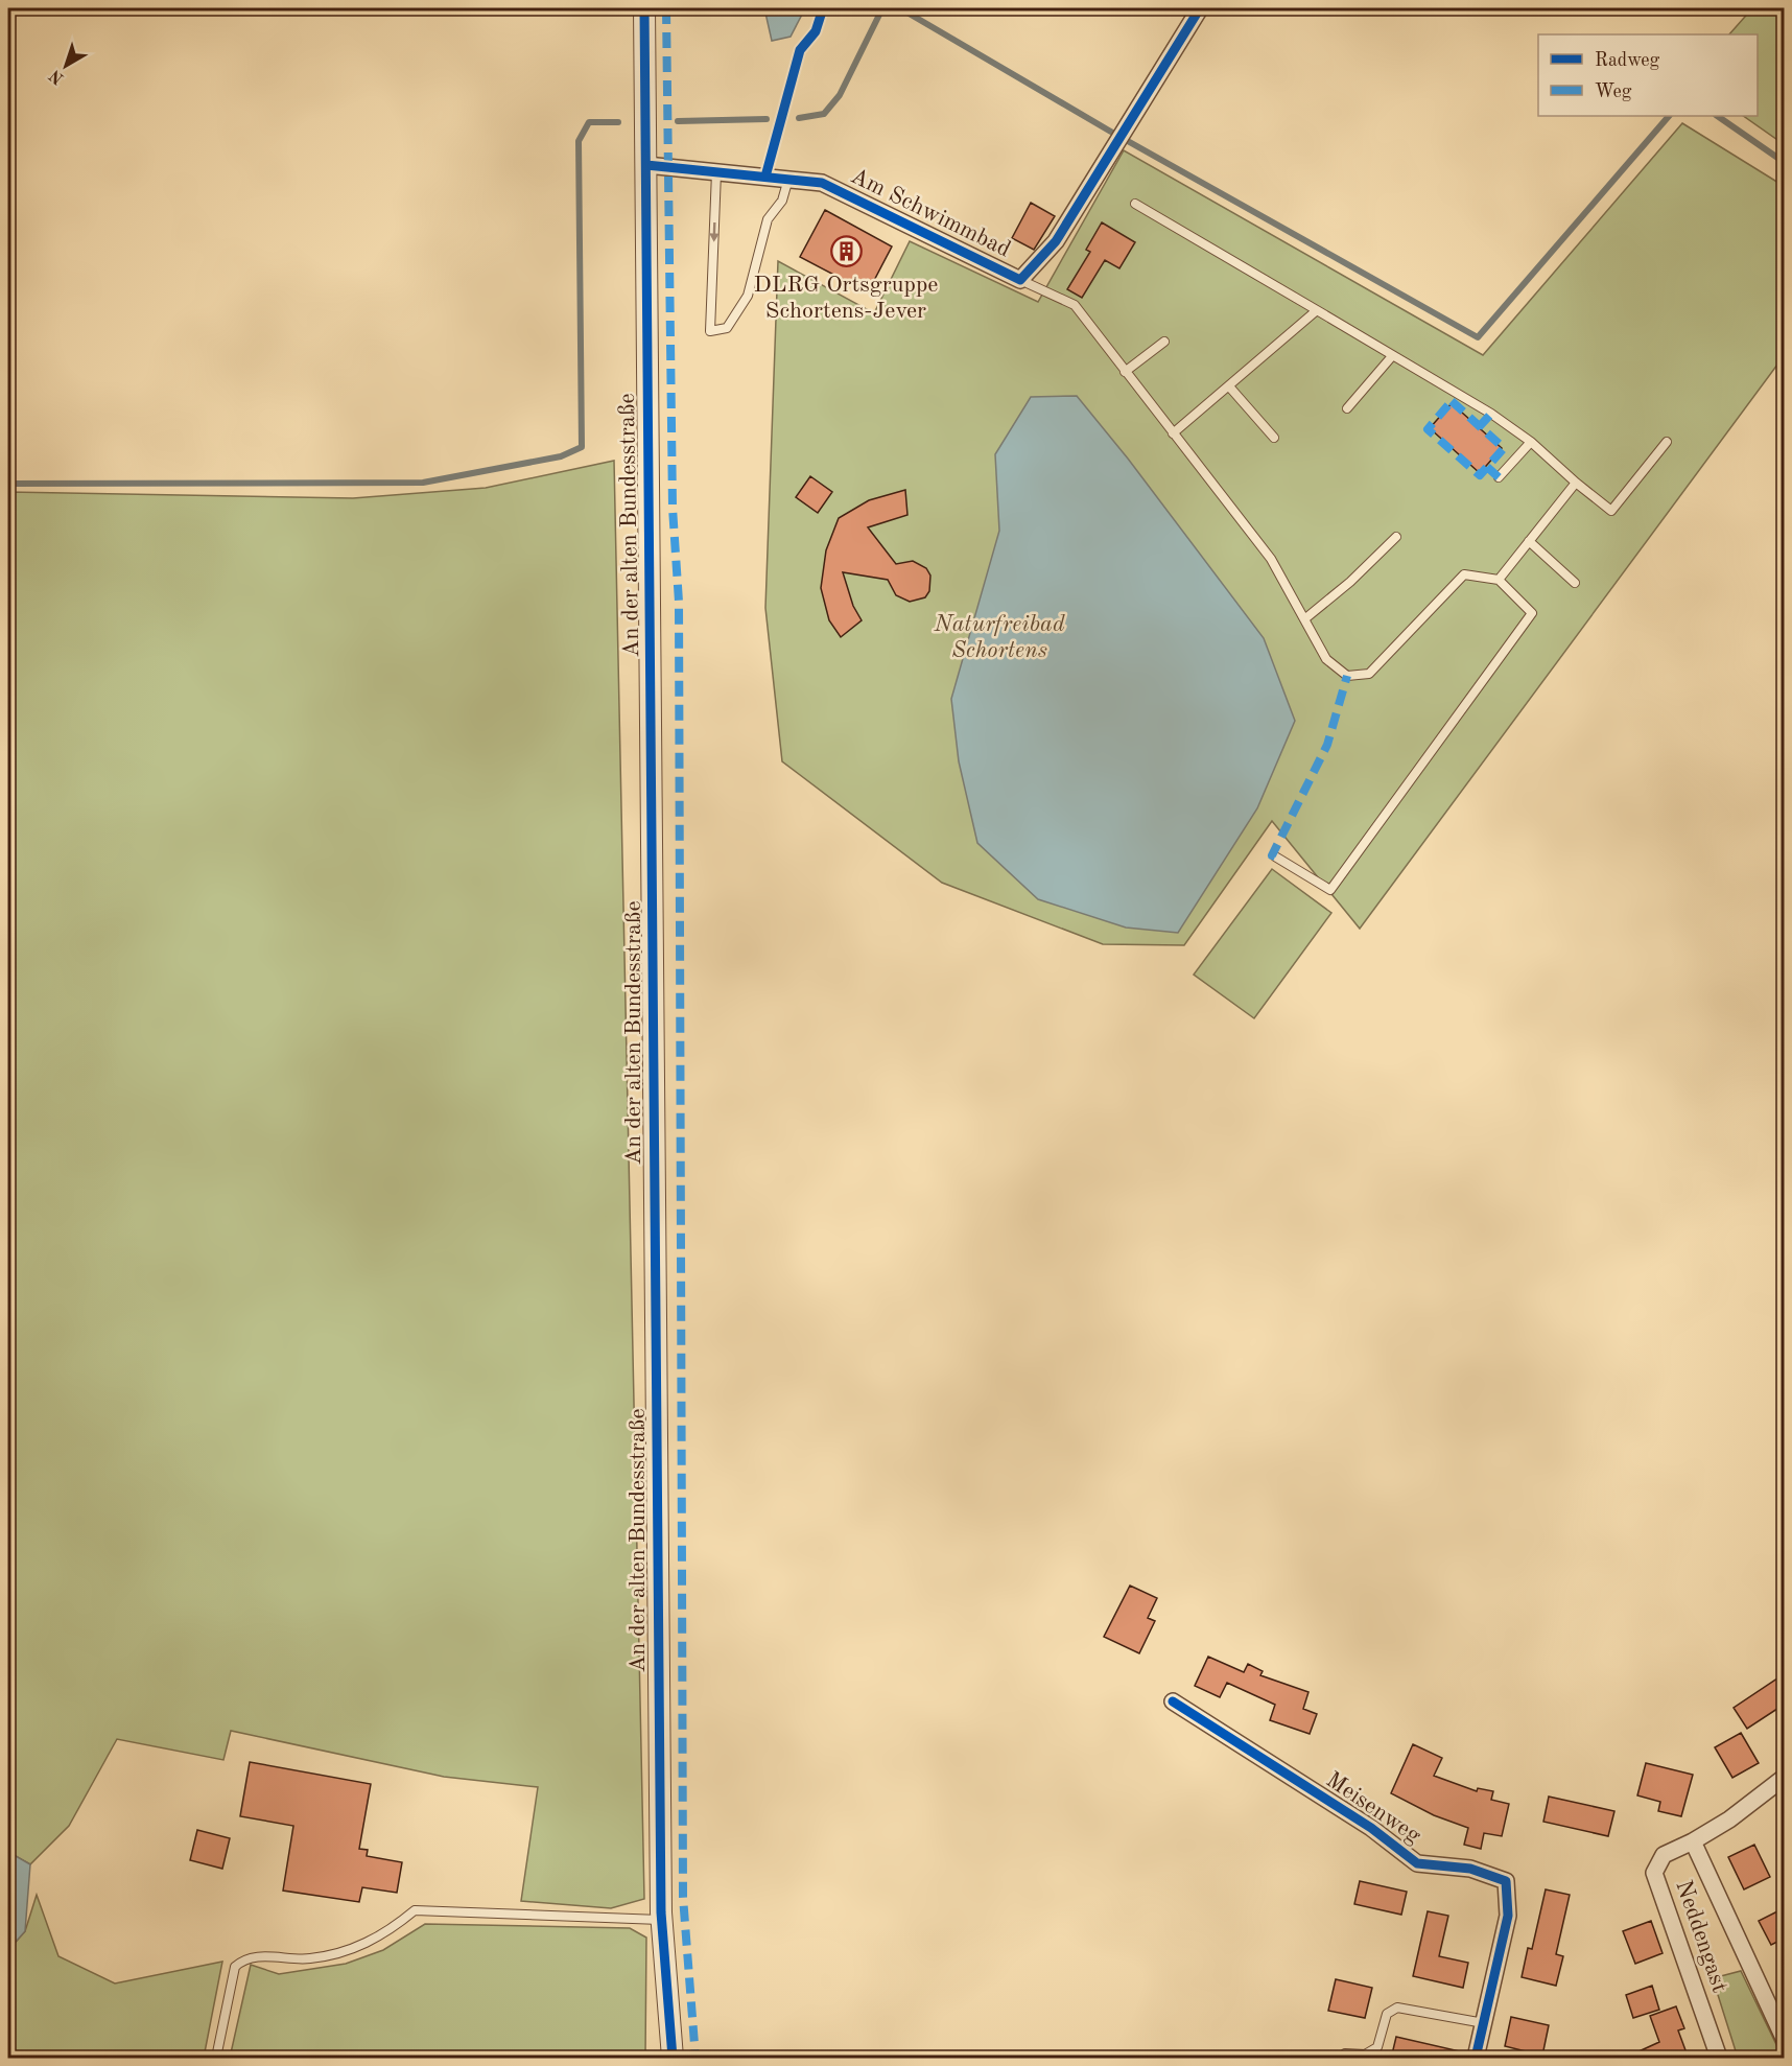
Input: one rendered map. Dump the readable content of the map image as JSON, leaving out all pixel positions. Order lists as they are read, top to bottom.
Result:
{
  "streets": {
    "street": [
      "Am Schwimmbad",
      "An der alten Bundesstraße",
      "Meisenweg",
      "Neddengast"
    ]
  },
  "crossings": [
    ["Am Schwimmbad", "An der alten Bundesstraße"]
  ],
  "parks": ["Naturfreibad Schortens"],
  "places": {
    "building": ["DLRG Ortsgruppe Schortens-Jever"]
  },
  "legend": ["Radweg", "Weg"],
  "north": "bottom left"
}
